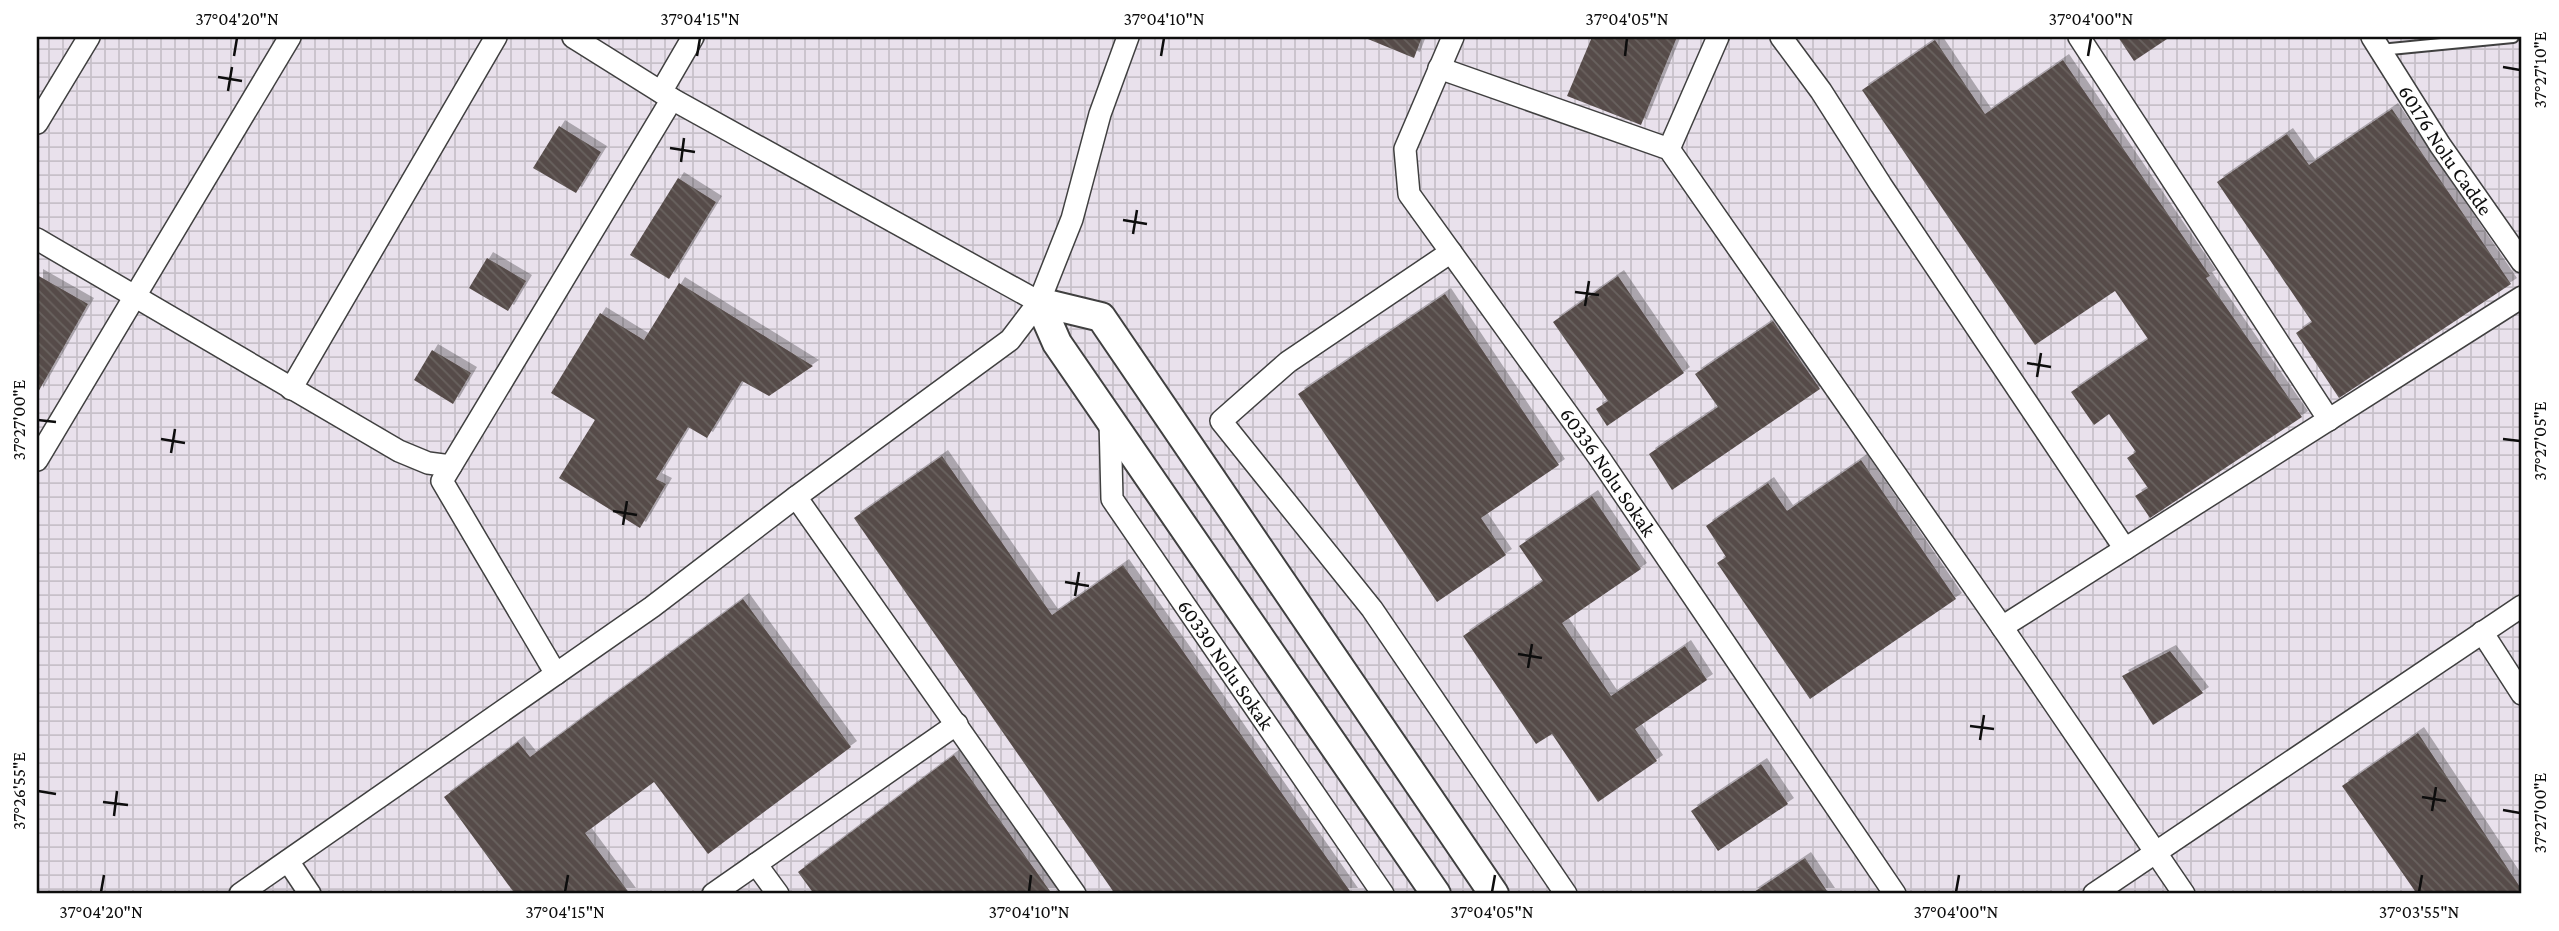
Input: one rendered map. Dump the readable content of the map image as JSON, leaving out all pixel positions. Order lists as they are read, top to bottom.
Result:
{
  "streets": {
    "street": ["60176 Nolu Cadde", "60336 Nolu Sokak", "60330 Nolu Sokak"]
  },
  "coordinates": [
    "37°04'20\"N",
    "37°04'15\"N",
    "37°04'10\"N",
    "37°04'05\"N",
    "37°04'00\"N",
    "37°27'10\"E",
    "37°27'00\"E",
    "37°27'05\"E",
    "37°26'55\"E",
    "37°03'55\"N"
  ]
}
